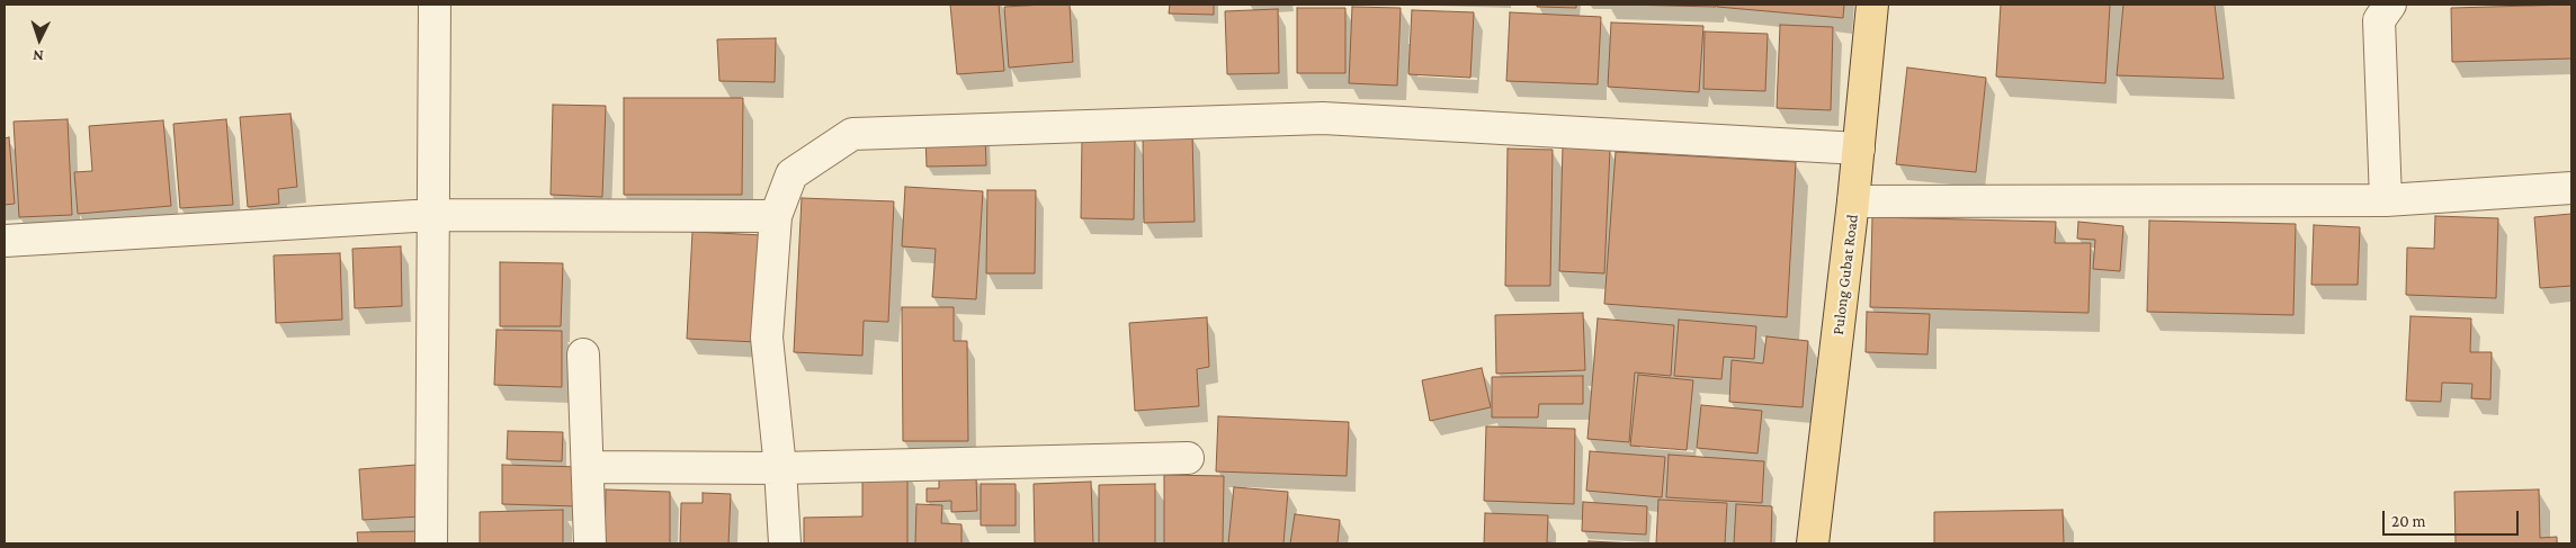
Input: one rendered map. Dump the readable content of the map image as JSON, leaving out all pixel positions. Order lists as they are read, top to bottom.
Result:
{
  "streets": {
    "main road": ["Pulong Gubat Road"]
  },
  "scale_bar": "20 m",
  "north": "bottom"
}
